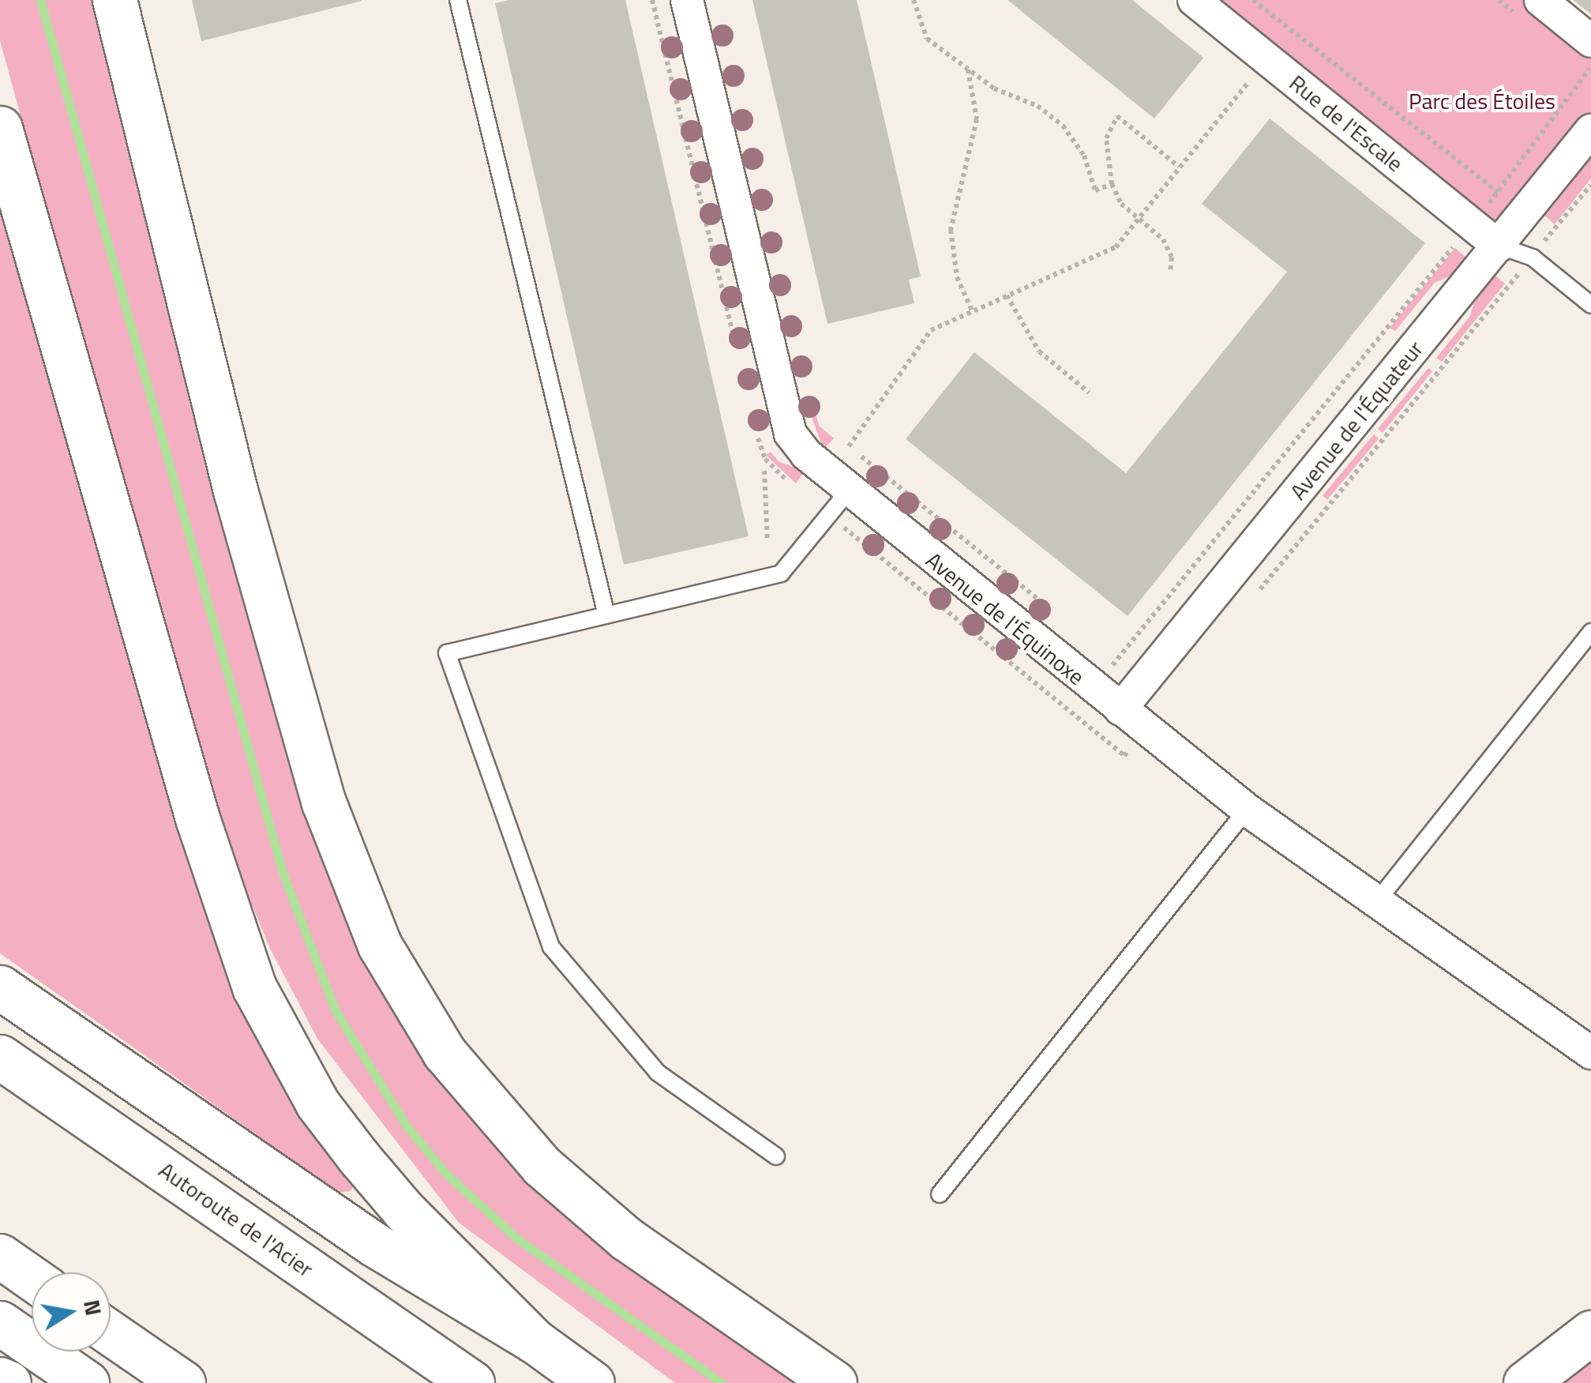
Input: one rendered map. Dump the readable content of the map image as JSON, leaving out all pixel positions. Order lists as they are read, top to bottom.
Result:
{
  "streets": {
    "highway": ["Autoroute de l'Acier"],
    "street": ["Rue de l'Escale", "Avenue de l'Équateur", "Avenue de l'Équinoxe"]
  },
  "crossings": [
    ["Rue de l'Escale", "Avenue de l'Équateur"],
    ["Avenue de l'Équateur", "Avenue de l'Équinoxe"]
  ],
  "parks": ["Parc des Étoiles"],
  "north": "right"
}
